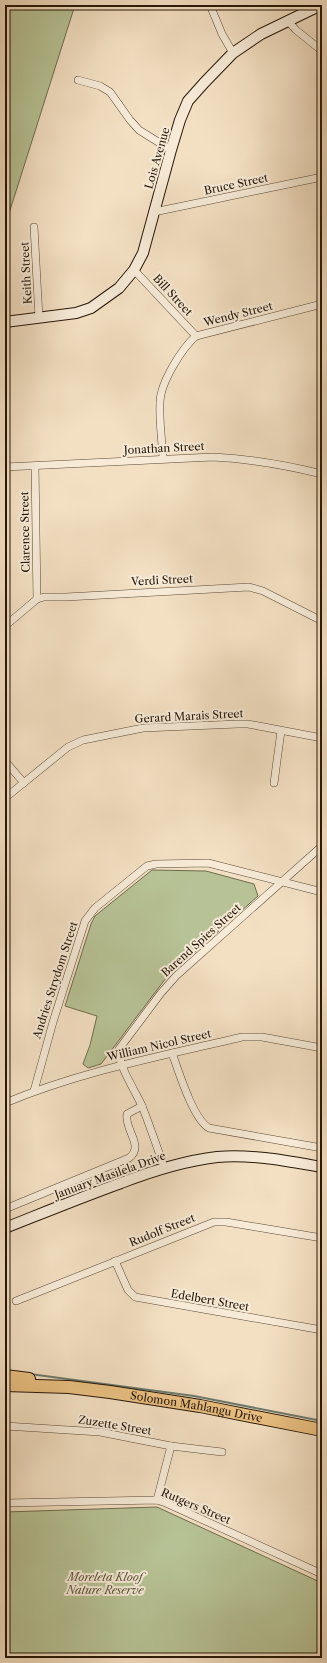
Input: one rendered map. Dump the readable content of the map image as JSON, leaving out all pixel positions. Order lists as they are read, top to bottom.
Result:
{
  "streets": {
    "main road": ["Solomon Mahlangu Drive"],
    "street": [
      "Lois Avenue",
      "Bruce Street",
      "Keith Street",
      "Bill Street",
      "Wendy Street",
      "Jonathan Street",
      "Clarence Street",
      "Verdi Street",
      "Gerard Marais Street",
      "Barend Spies Street",
      "Andries Strydom Street",
      "William Nicol Street",
      "January Masilela Drive",
      "Rudolf Street",
      "Edelbert Street",
      "Zuzette Street",
      "Rutgers Street"
    ]
  },
  "crossings": [
    ["Lois Avenue", "Bruce Street"],
    ["Lois Avenue", "Keith Street"],
    ["Lois Avenue", "Bill Street"],
    ["Bill Street", "Wendy Street"],
    ["Wendy Street", "Jonathan Street"],
    ["Jonathan Street", "Clarence Street"],
    ["Clarence Street", "Verdi Street"],
    ["Barend Spies Street", "Andries Strydom Street"],
    ["Barend Spies Street", "William Nicol Street"],
    ["Andries Strydom Street", "William Nicol Street"],
    ["Rudolf Street", "Edelbert Street"]
  ],
  "parks": ["Moreleta Kloof Nature Reserve"]
}
